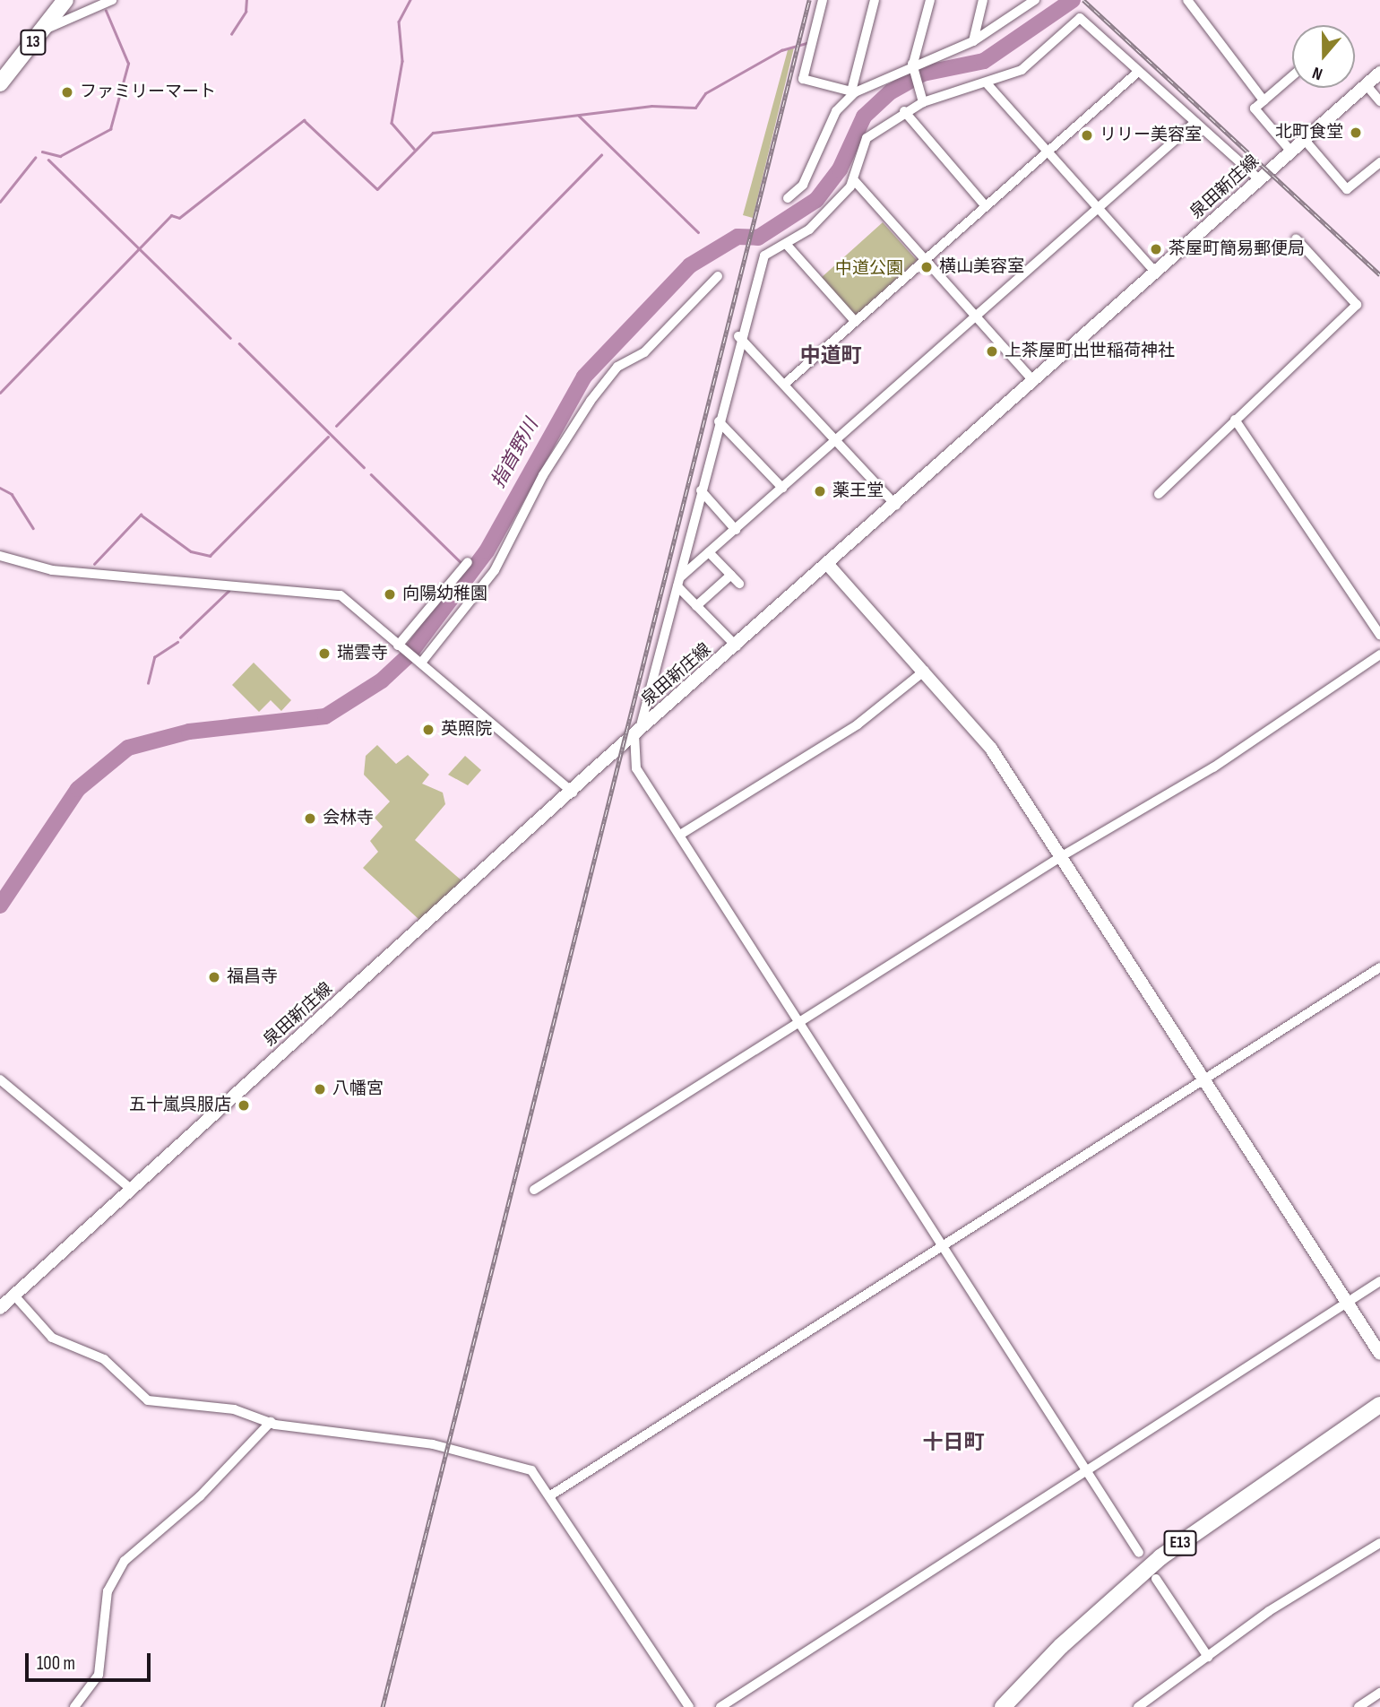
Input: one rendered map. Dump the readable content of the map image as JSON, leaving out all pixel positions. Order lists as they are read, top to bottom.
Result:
{
  "streets": {
    "highway": ["13", "E13"],
    "main road": ["泉田新庄線"]
  },
  "districts": ["中道町", "十日町"],
  "water": ["指首野川"],
  "parks": ["中道公園"],
  "places": [
    "ファミリーマート",
    "北町食堂",
    "リリー美容室",
    "茶屋町簡易郵便局",
    "横山美容室",
    "上茶屋町出世稲荷神社",
    "薬王堂",
    "向陽幼稚園",
    "瑞雲寺",
    "英照院",
    "会林寺",
    "福昌寺",
    "八幡宮",
    "五十嵐呉服店"
  ],
  "scale_bar": "100 m",
  "north": "bottom"
}
